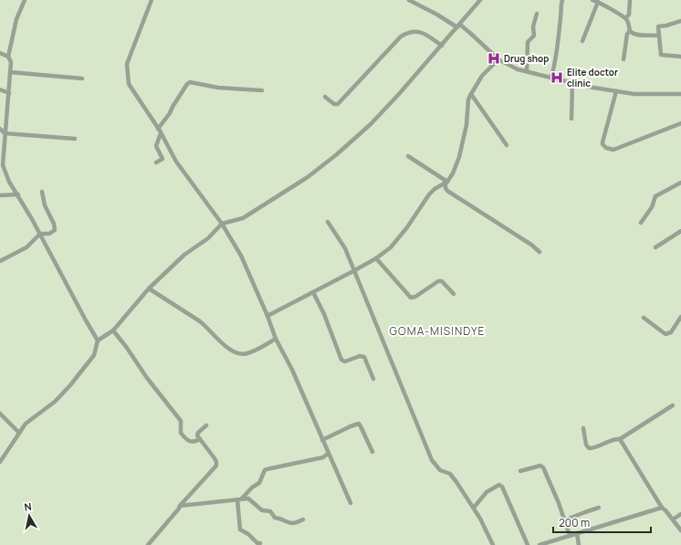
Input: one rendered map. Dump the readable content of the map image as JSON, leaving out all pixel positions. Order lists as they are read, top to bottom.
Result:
{
  "districts": ["GOMA-MISINDYE"],
  "places": {
    "hospital": ["Drug shop", "Elite doctor clinic"]
  },
  "scale_bar": "200 m",
  "north": "top"
}
